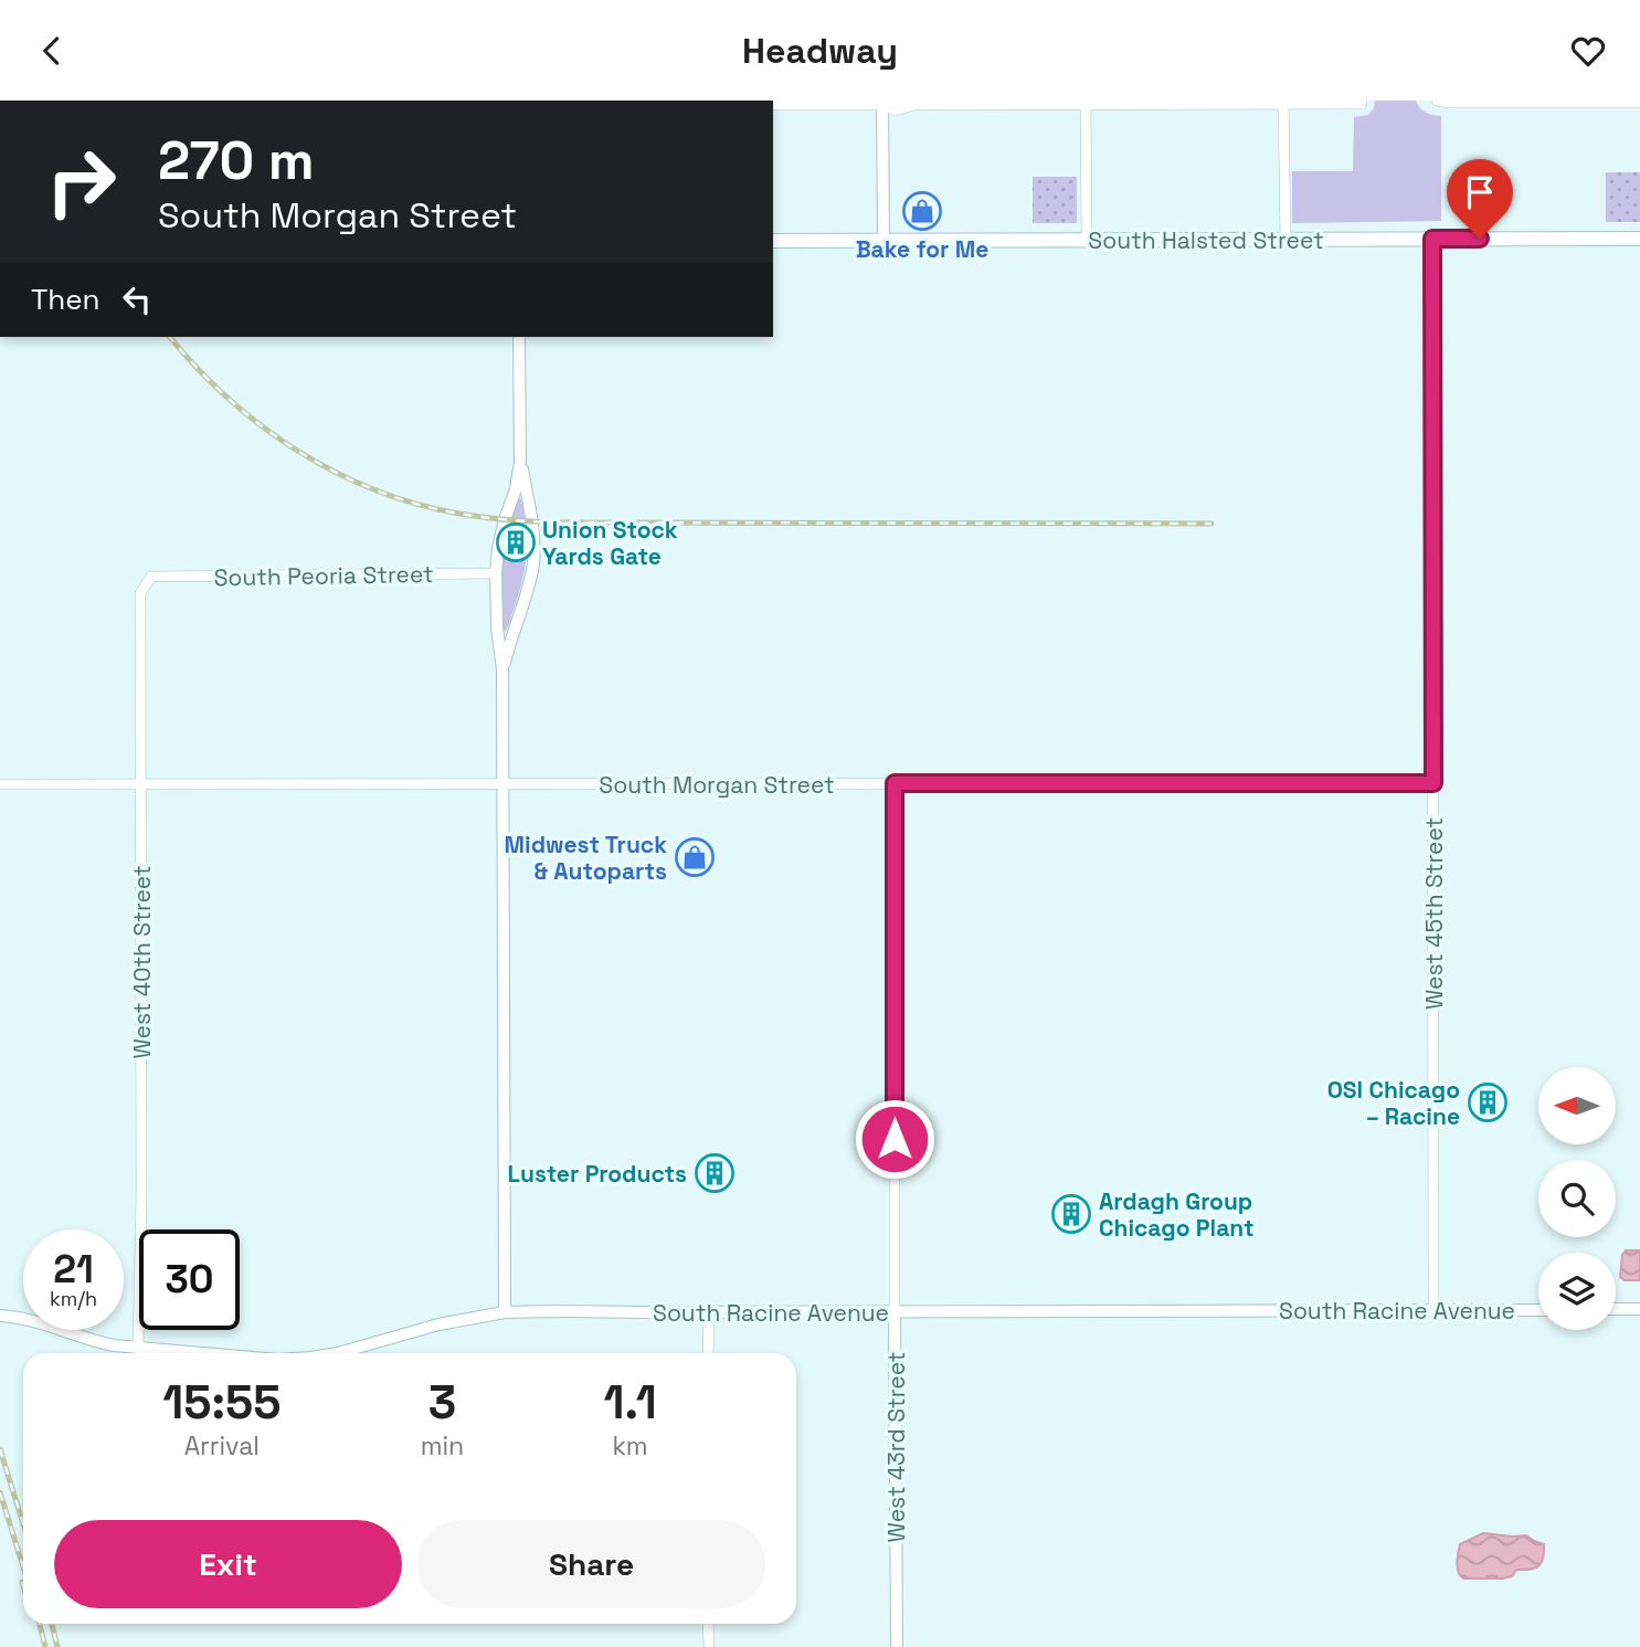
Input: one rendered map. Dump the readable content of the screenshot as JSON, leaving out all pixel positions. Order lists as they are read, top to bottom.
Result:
{
  "streets": {
    "main road": ["South Halsted Street"],
    "street": [
      "South Peoria Street",
      "South Morgan Street",
      "West 45th Street",
      "West 40th Street",
      "South Racine Avenue",
      "West 43rd Street"
    ]
  },
  "crossings": [
    ["South Halsted Street", "West 45th Street"],
    ["South Peoria Street", "West 40th Street"],
    ["South Morgan Street", "West 45th Street"],
    ["South Morgan Street", "West 40th Street"],
    ["South Morgan Street", "West 43rd Street"],
    ["West 45th Street", "South Racine Avenue"],
    ["West 40th Street", "South Racine Avenue"],
    ["South Racine Avenue", "West 43rd Street"]
  ],
  "places": {
    "shop": ["Bake for Me", "Midwest Truck & Autoparts"],
    "building": [
      "Union Stock Yards Gate",
      "OSI Chicago – Racine",
      "Luster Products",
      "Ardagh Group Chicago Plant"
    ]
  },
  "north": "left",
  "page": {
    "header": "Headway",
    "turn": ["270 m", "South Morgan Street"],
    "then": "Then",
    "speed": "21 km/h",
    "limit": "30",
    "eta": [
      "15:55",
      "Arrival",
      "3",
      "min",
      "1.1",
      "km"
    ],
    "buttons": ["Exit", "Share"]
  }
}
